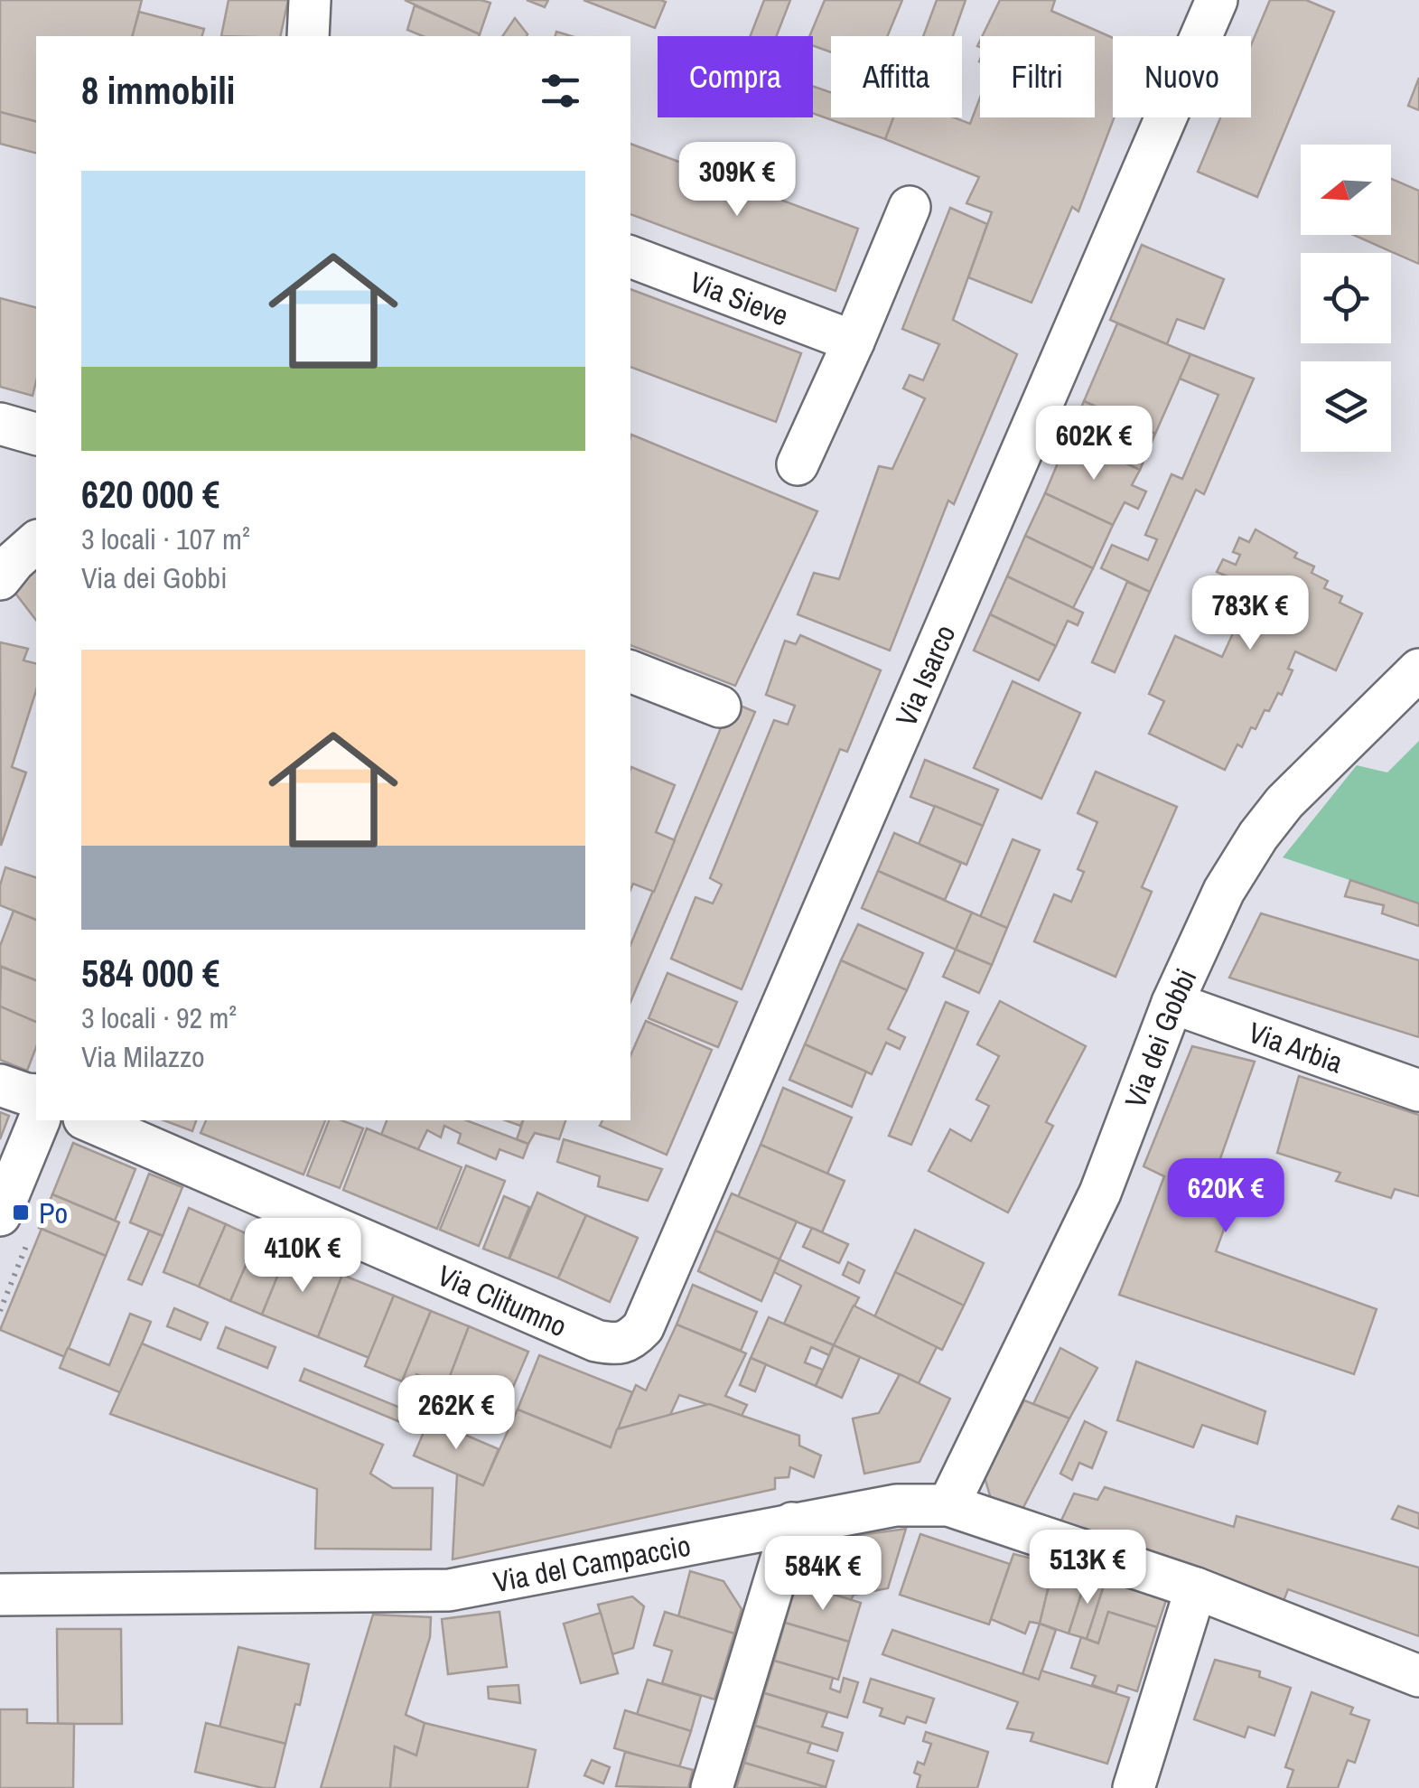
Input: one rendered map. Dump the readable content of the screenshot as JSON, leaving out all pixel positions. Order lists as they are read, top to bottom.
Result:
{
  "streets": {
    "street": [
      "Via Sieve",
      "Via Isarco",
      "Via dei Gobbi",
      "Via Arbia",
      "Via Clitumno",
      "Via del Campaccio"
    ]
  },
  "crossings": [
    ["Via Isarco", "Via Clitumno"],
    ["Via dei Gobbi", "Via Arbia"],
    ["Via dei Gobbi", "Via del Campaccio"]
  ],
  "places": {
    "transit": ["Po"]
  },
  "north": "left",
  "page": {
    "chip": [
      "Compra",
      "Affitta",
      "Filtri",
      "Nuovo"
    ],
    "heading": "8 immobili",
    "price": [
      "309K €",
      "602K €",
      "783K €",
      "620K €",
      "410K €",
      "262K €",
      "513K €",
      "584K €"
    ],
    "list": [
      {
        "name": "620 000 €",
        "note": "3 locali · 107 m² · Via dei Gobbi"
      },
      {
        "name": "584 000 €",
        "note": "3 locali · 92 m² · Via Milazzo"
      }
    ]
  }
}
